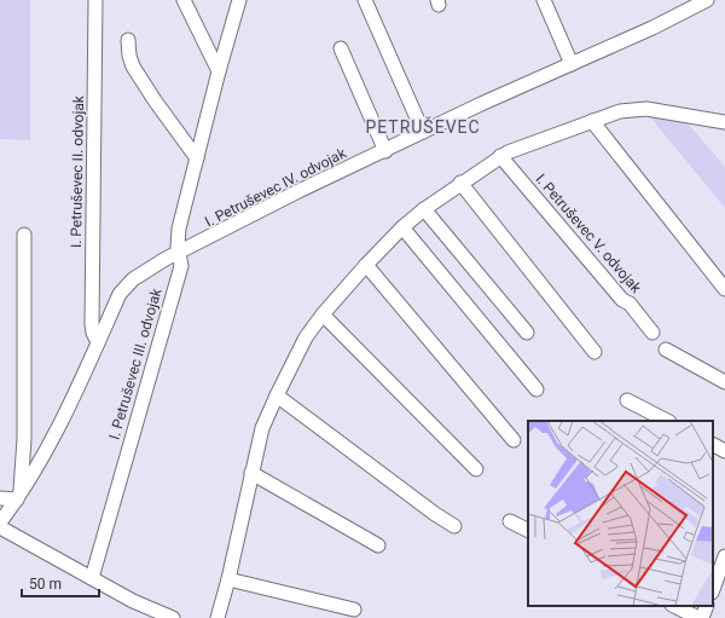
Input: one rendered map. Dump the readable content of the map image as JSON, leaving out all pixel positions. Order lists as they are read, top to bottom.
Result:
{
  "streets": {
    "street": [
      "I. Petruševec II. odvojak",
      "I. Petruševec IV. odvojak",
      "I. Petruševec V. odvojak",
      "I. Petruševec III. odvojak"
    ]
  },
  "crossings": [
    ["I. Petruševec IV. odvojak", "I. Petruševec III. odvojak"]
  ],
  "districts": ["PETRUŠEVEC"],
  "scale_bar": "50 m"
}
